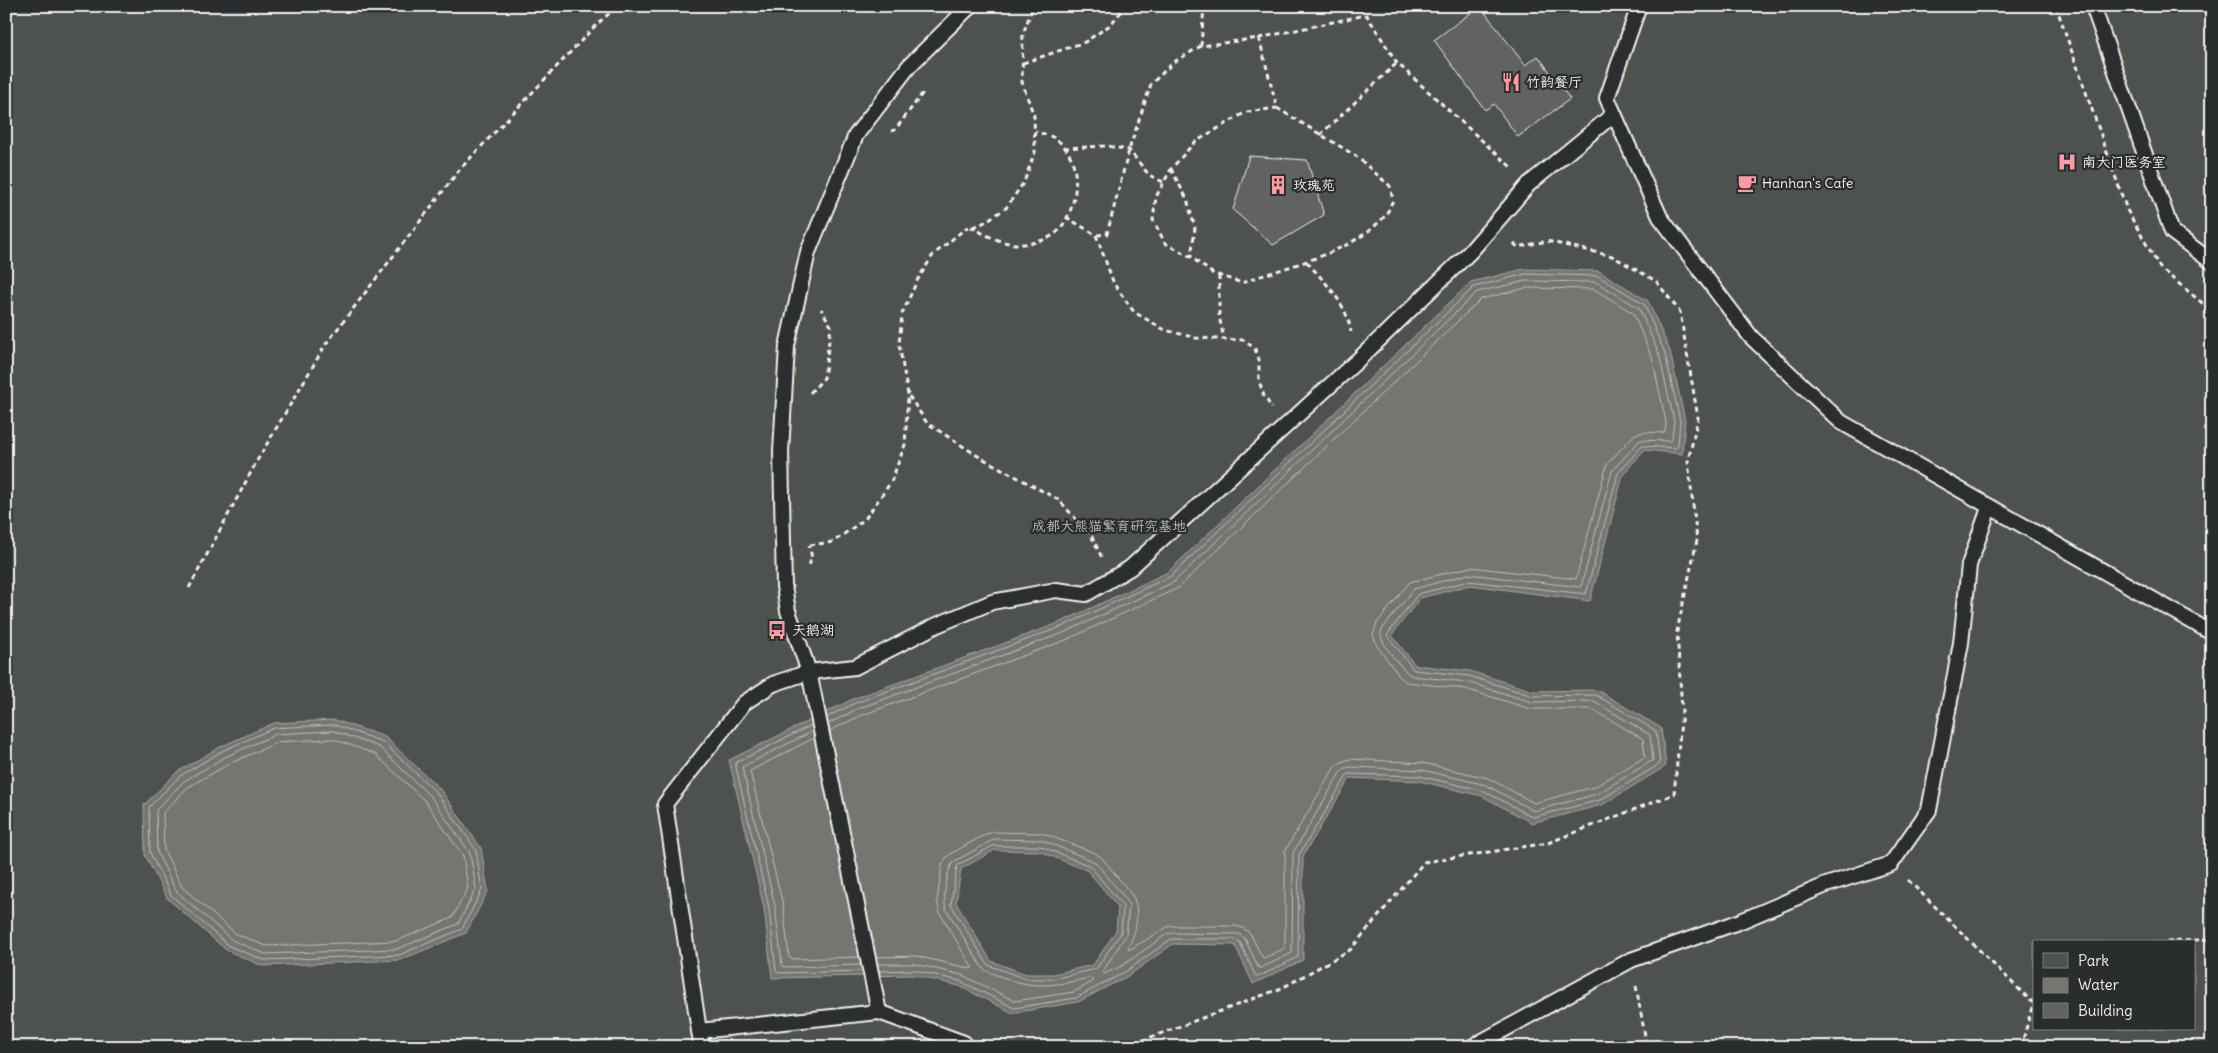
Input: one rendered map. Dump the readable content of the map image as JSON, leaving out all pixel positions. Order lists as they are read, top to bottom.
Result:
{
  "parks": ["成都大熊猫繁育研究基地"],
  "places": {
    "restaurant": ["竹韵餐厅"],
    "hospital": ["南大门医务室"],
    "cafe": ["Hanhan's Cafe"],
    "building": ["玫瑰苑"],
    "bus stop": ["天鹅湖"]
  },
  "legend": ["Park", "Water", "Building"]
}
